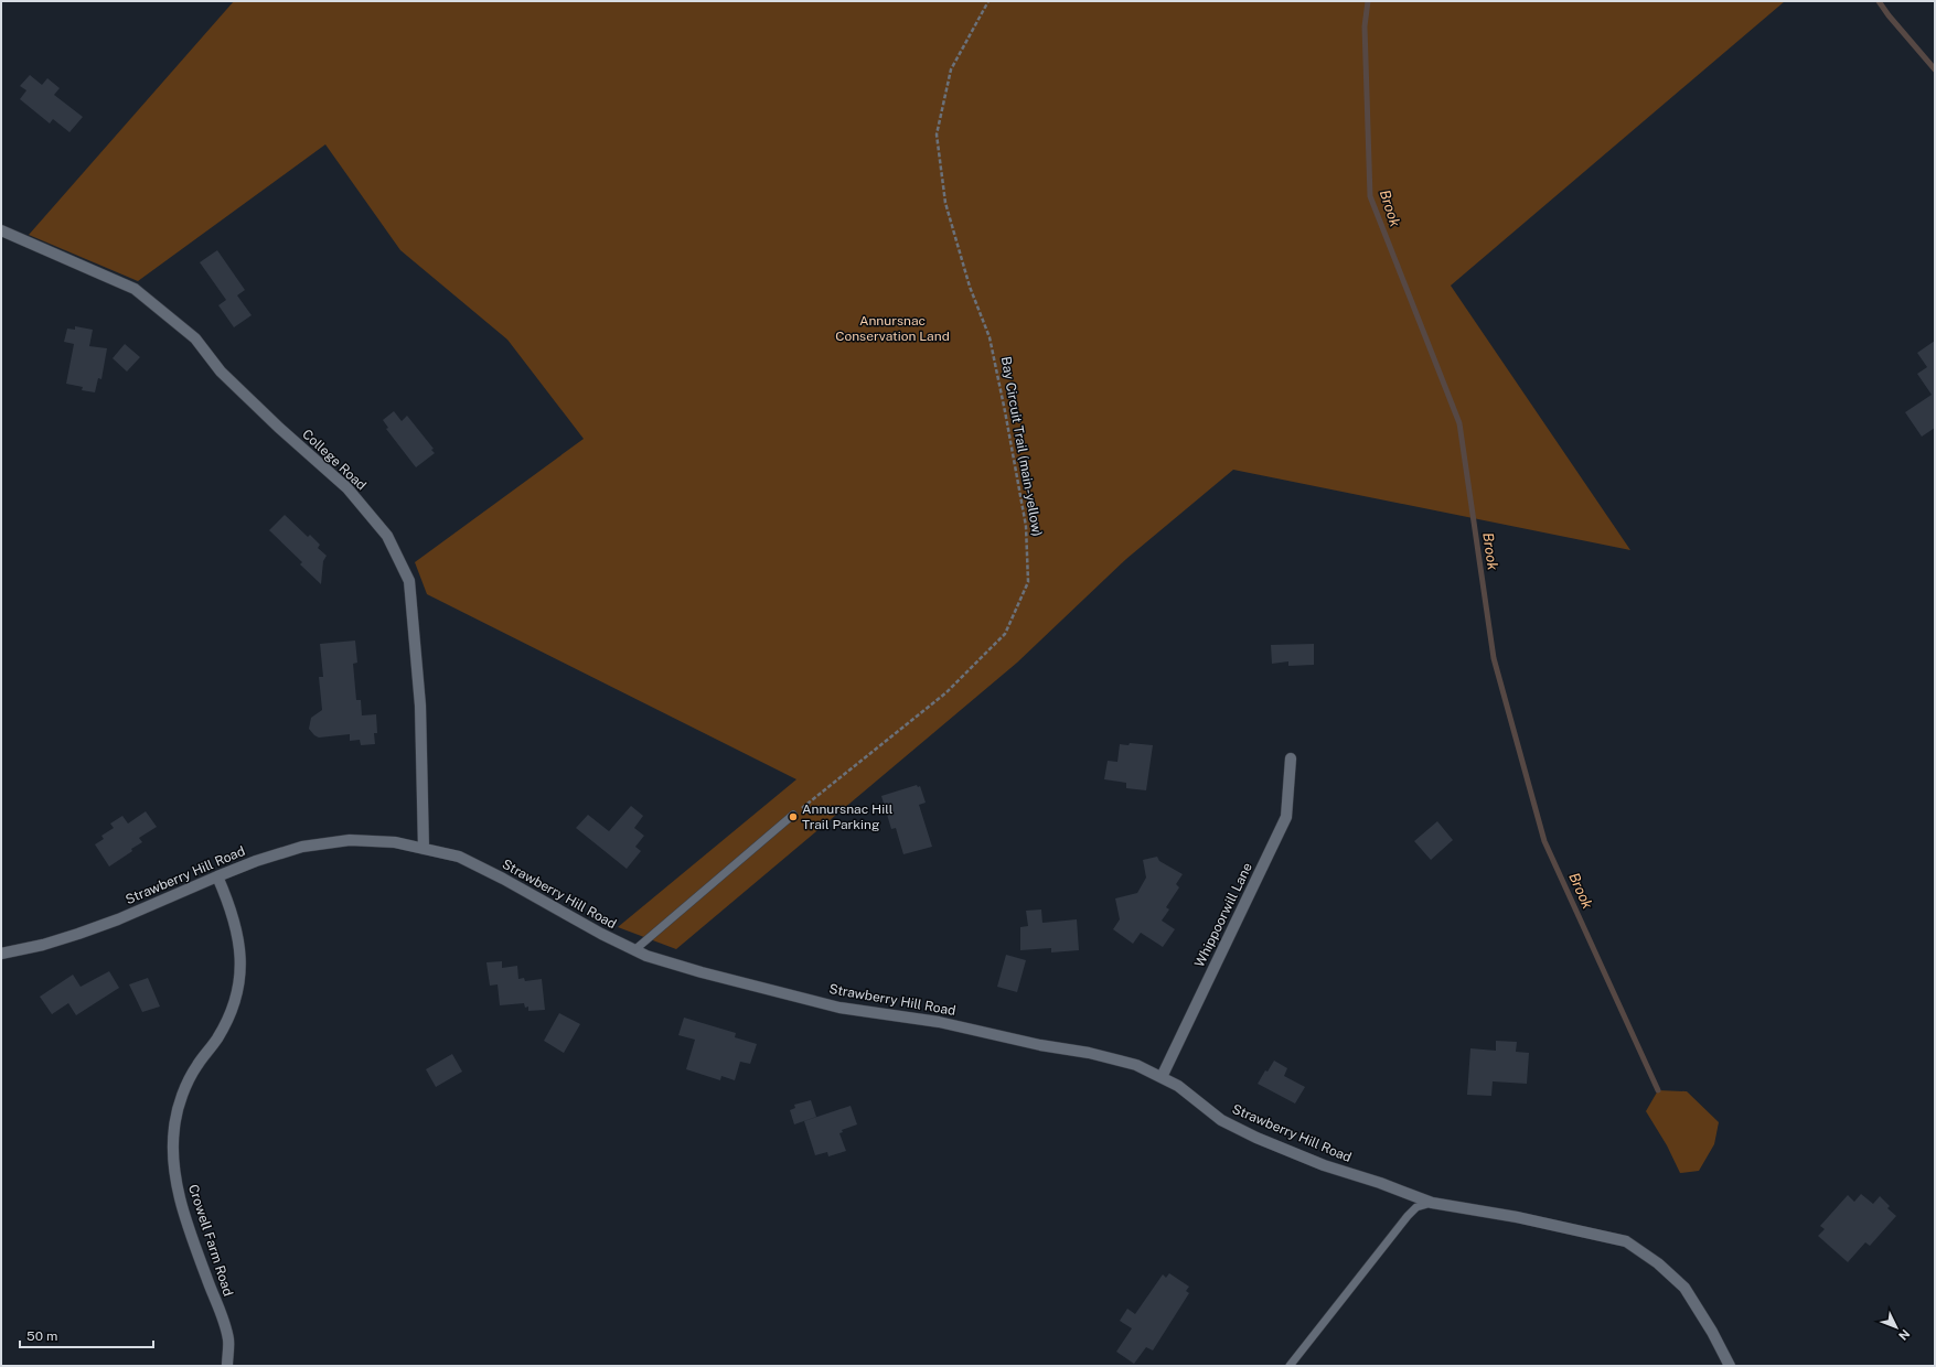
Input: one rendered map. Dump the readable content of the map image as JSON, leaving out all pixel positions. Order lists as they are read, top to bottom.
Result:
{
  "streets": {
    "street": [
      "College Road",
      "Strawberry Hill Road",
      "Whippoorwill Lane",
      "Crowell Farm Road"
    ],
    "path": ["Bay Circuit Trail (main-yellow)"]
  },
  "crossings": [
    ["College Road", "Strawberry Hill Road"],
    ["Strawberry Hill Road", "Whippoorwill Lane"],
    ["Strawberry Hill Road", "Crowell Farm Road"]
  ],
  "water": ["Brook"],
  "parks": ["Annursnac Conservation Land"],
  "places": ["Annursnac Hill Trail Parking"],
  "scale_bar": "50 m",
  "north": "bottom right"
}
